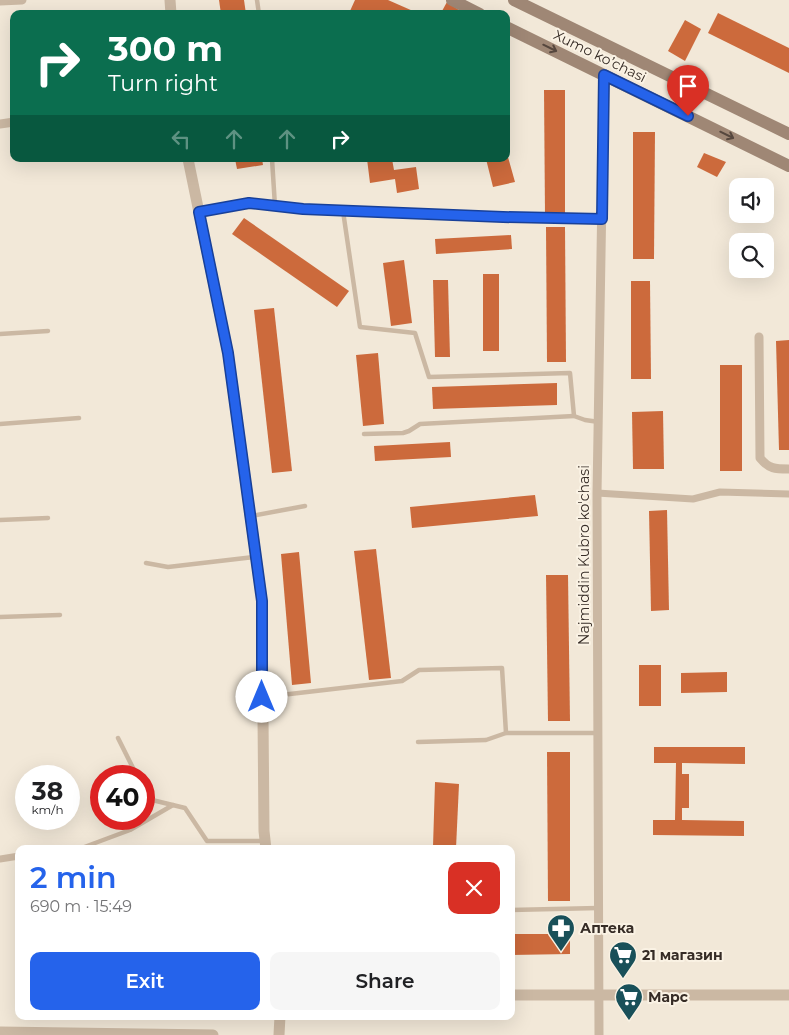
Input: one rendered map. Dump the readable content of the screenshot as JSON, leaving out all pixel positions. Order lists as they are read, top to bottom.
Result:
{
  "streets": {
    "main road": ["Xumo ko’chasi"],
    "street": ["Najmiddin Kubro ko'chasi"]
  },
  "crossings": [
    ["Xumo ko’chasi", "Najmiddin Kubro ko'chasi"]
  ],
  "places": {
    "pharmacy": ["Аптека"],
    "supermarket": ["21 магазин", "Марс"]
  },
  "page": {
    "turn": ["300 m", "Turn right"],
    "speed": "38 km/h",
    "limit": "40",
    "heading": ["2 min", "690 m · 15:49"],
    "buttons": ["Exit", "Share"]
  }
}
